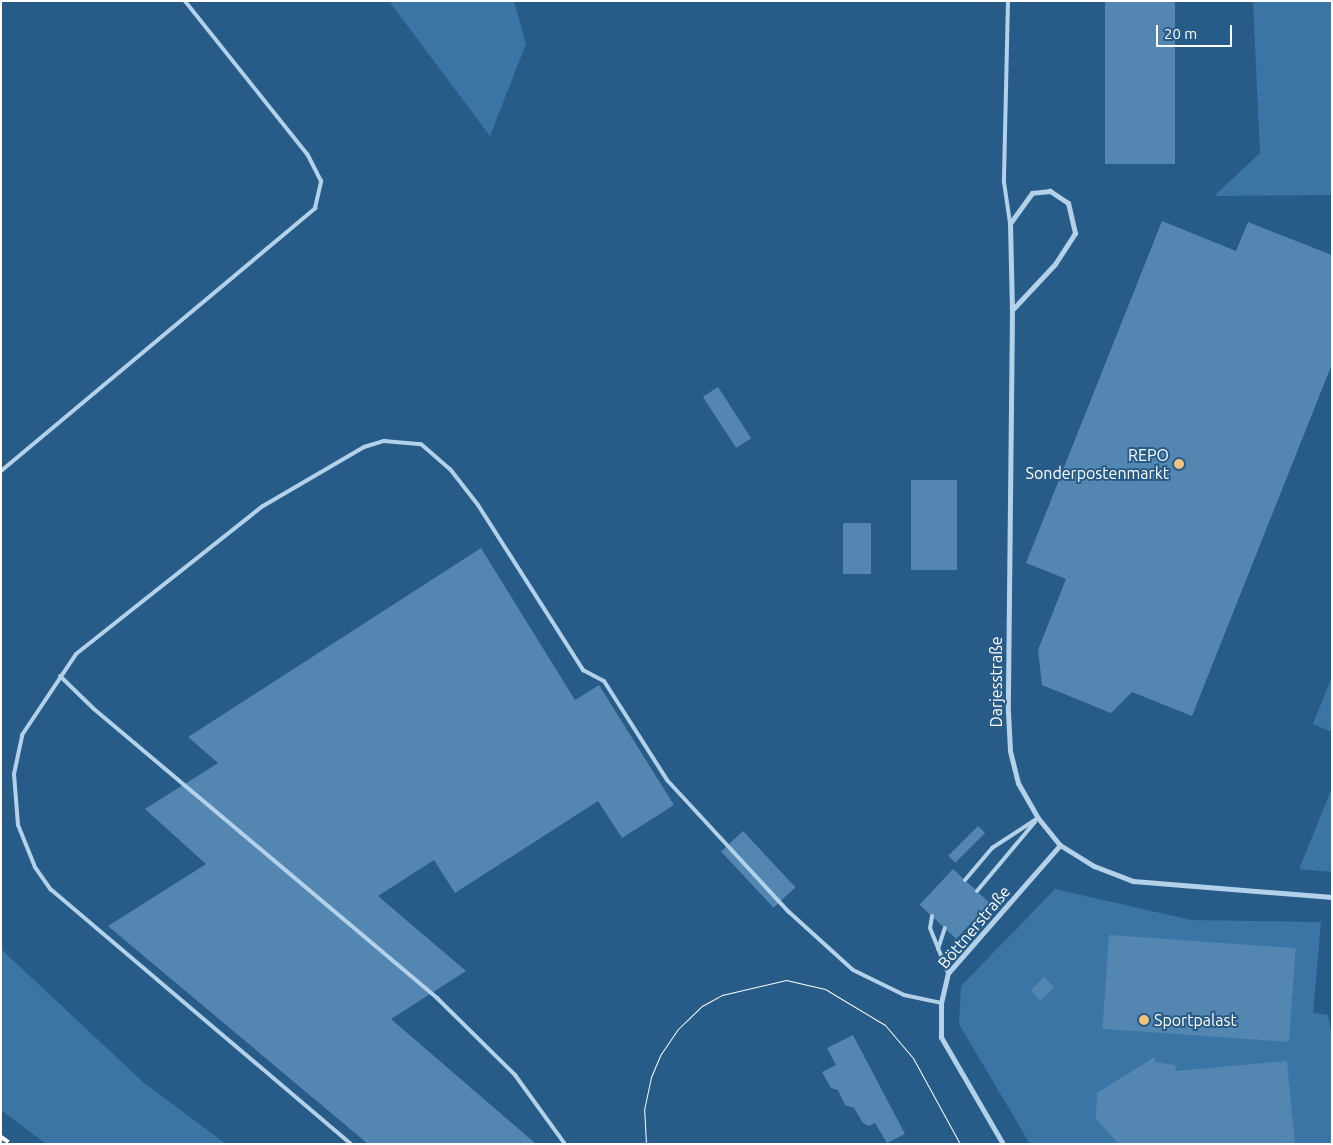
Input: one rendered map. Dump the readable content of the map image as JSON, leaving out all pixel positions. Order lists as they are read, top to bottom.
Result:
{
  "streets": {
    "street": ["Darjesstraße", "Böttnerstraße"]
  },
  "crossings": [
    ["Darjesstraße", "Böttnerstraße"]
  ],
  "places": ["REPO Sonderpostenmarkt", "Sportpalast"],
  "scale_bar": "20 m"
}
